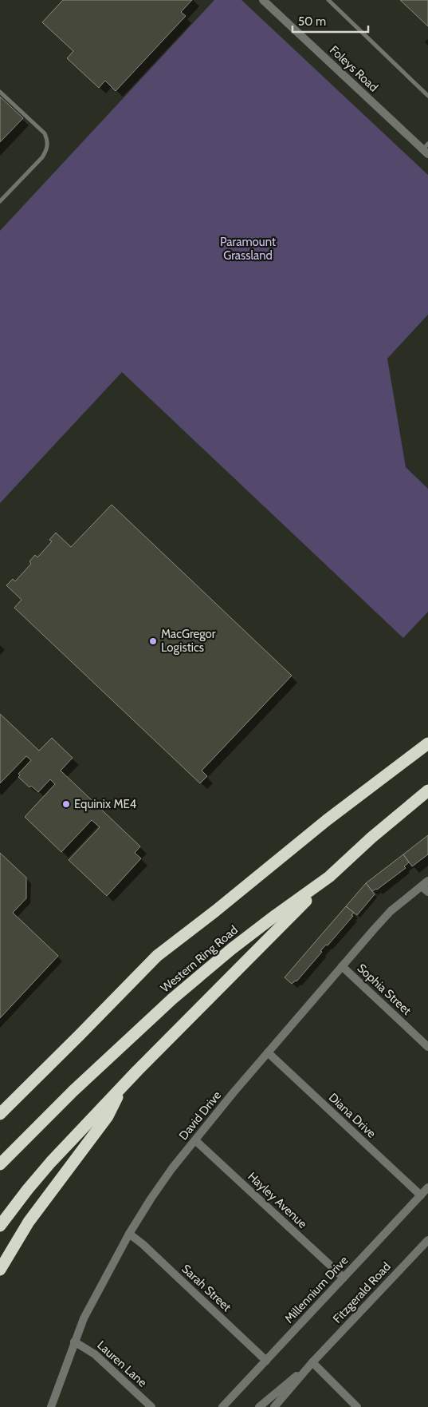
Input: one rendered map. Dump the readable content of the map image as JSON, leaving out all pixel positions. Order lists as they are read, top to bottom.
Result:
{
  "streets": {
    "highway": ["Western Ring Road"],
    "street": [
      "Foleys Road",
      "Sophia Street",
      "David Drive",
      "Diana Drive",
      "Hayley Avenue",
      "Sarah Street",
      "Millennium Drive",
      "Fitzgerald Road",
      "Lauren Lane"
    ]
  },
  "crossings": [
    ["Sophia Street", "David Drive"],
    ["David Drive", "Diana Drive"],
    ["David Drive", "Hayley Avenue"],
    ["David Drive", "Sarah Street"],
    ["David Drive", "Lauren Lane"],
    ["Diana Drive", "Millennium Drive"],
    ["Hayley Avenue", "Millennium Drive"],
    ["Sarah Street", "Millennium Drive"]
  ],
  "parks": ["Paramount Grassland"],
  "places": ["MacGregor Logistics", "Equinix ME4"],
  "scale_bar": "50 m"
}
